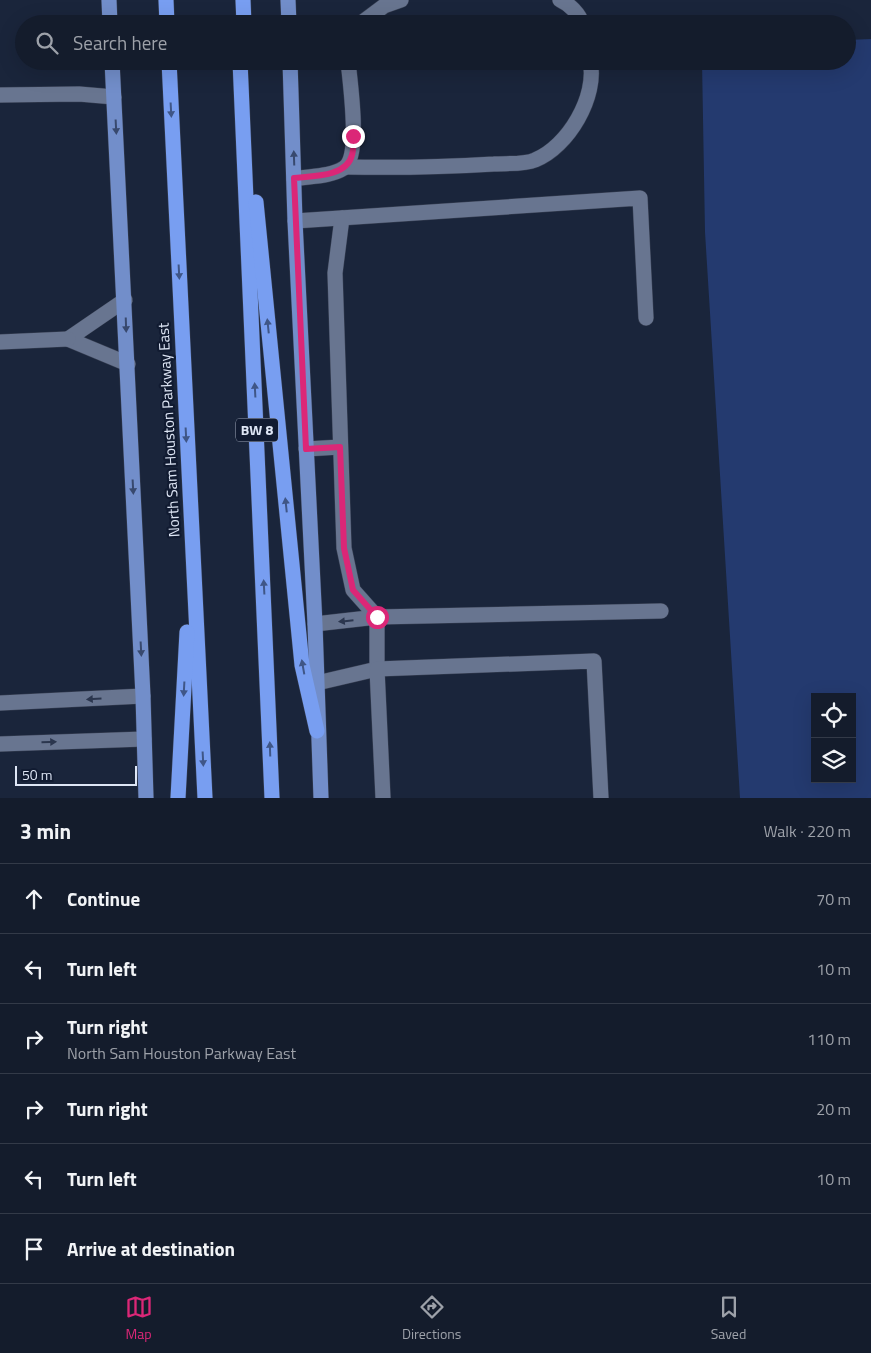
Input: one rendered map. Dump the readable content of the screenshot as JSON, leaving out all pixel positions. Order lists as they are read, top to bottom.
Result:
{
  "streets": {
    "highway": ["North Sam Houston Parkway East", "BW 8"]
  },
  "scale_bar": "50 m",
  "page": {
    "search": "Search here",
    "scale": "50 m",
    "heading": ["3 min", "Walk · 220 m"],
    "list": [
      ["Continue", "70 m"],
      ["Turn left", "10 m"],
      ["Turn right", "North Sam Houston Parkway East", "110 m"],
      ["Turn right", "20 m"],
      ["Turn left", "10 m"],
      "Arrive at destination"
    ],
    "nav": ["Map", "Directions", "Saved"]
  }
}
